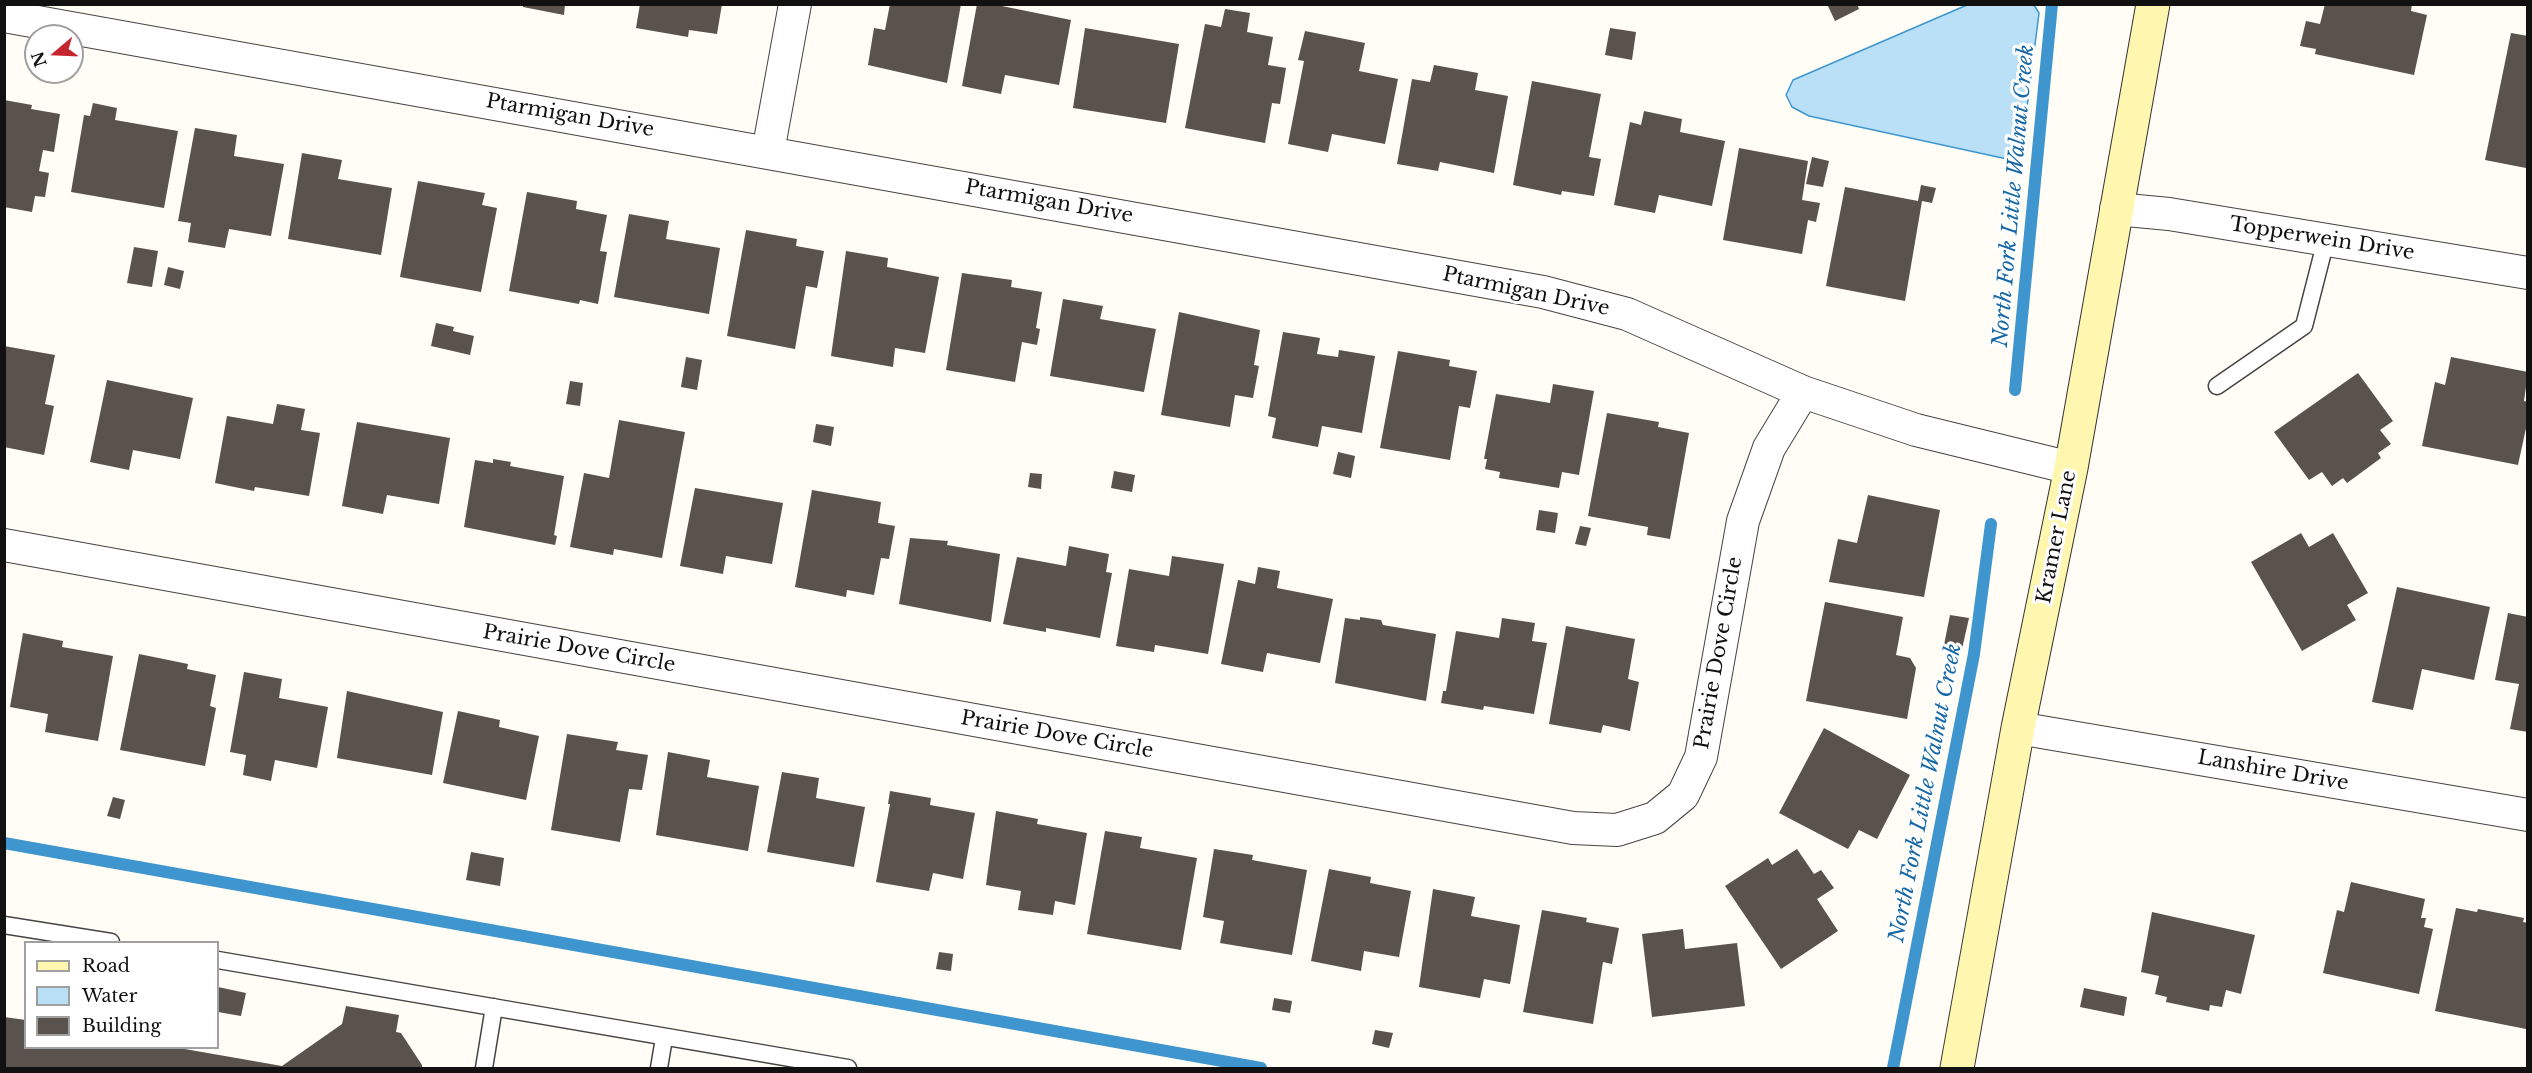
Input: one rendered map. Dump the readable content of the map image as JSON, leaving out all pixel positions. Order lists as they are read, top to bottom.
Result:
{
  "streets": {
    "street": [
      "Ptarmigan Drive",
      "Topperwein Drive",
      "Kramer Lane",
      "Prairie Dove Circle",
      "Lanshire Drive"
    ]
  },
  "crossings": [
    ["Ptarmigan Drive", "Kramer Lane"],
    ["Ptarmigan Drive", "Prairie Dove Circle"],
    ["Topperwein Drive", "Kramer Lane"],
    ["Kramer Lane", "Lanshire Drive"]
  ],
  "water": ["North Fork Little Walnut Creek"],
  "legend": ["Road", "Water", "Building"],
  "north": "left"
}
